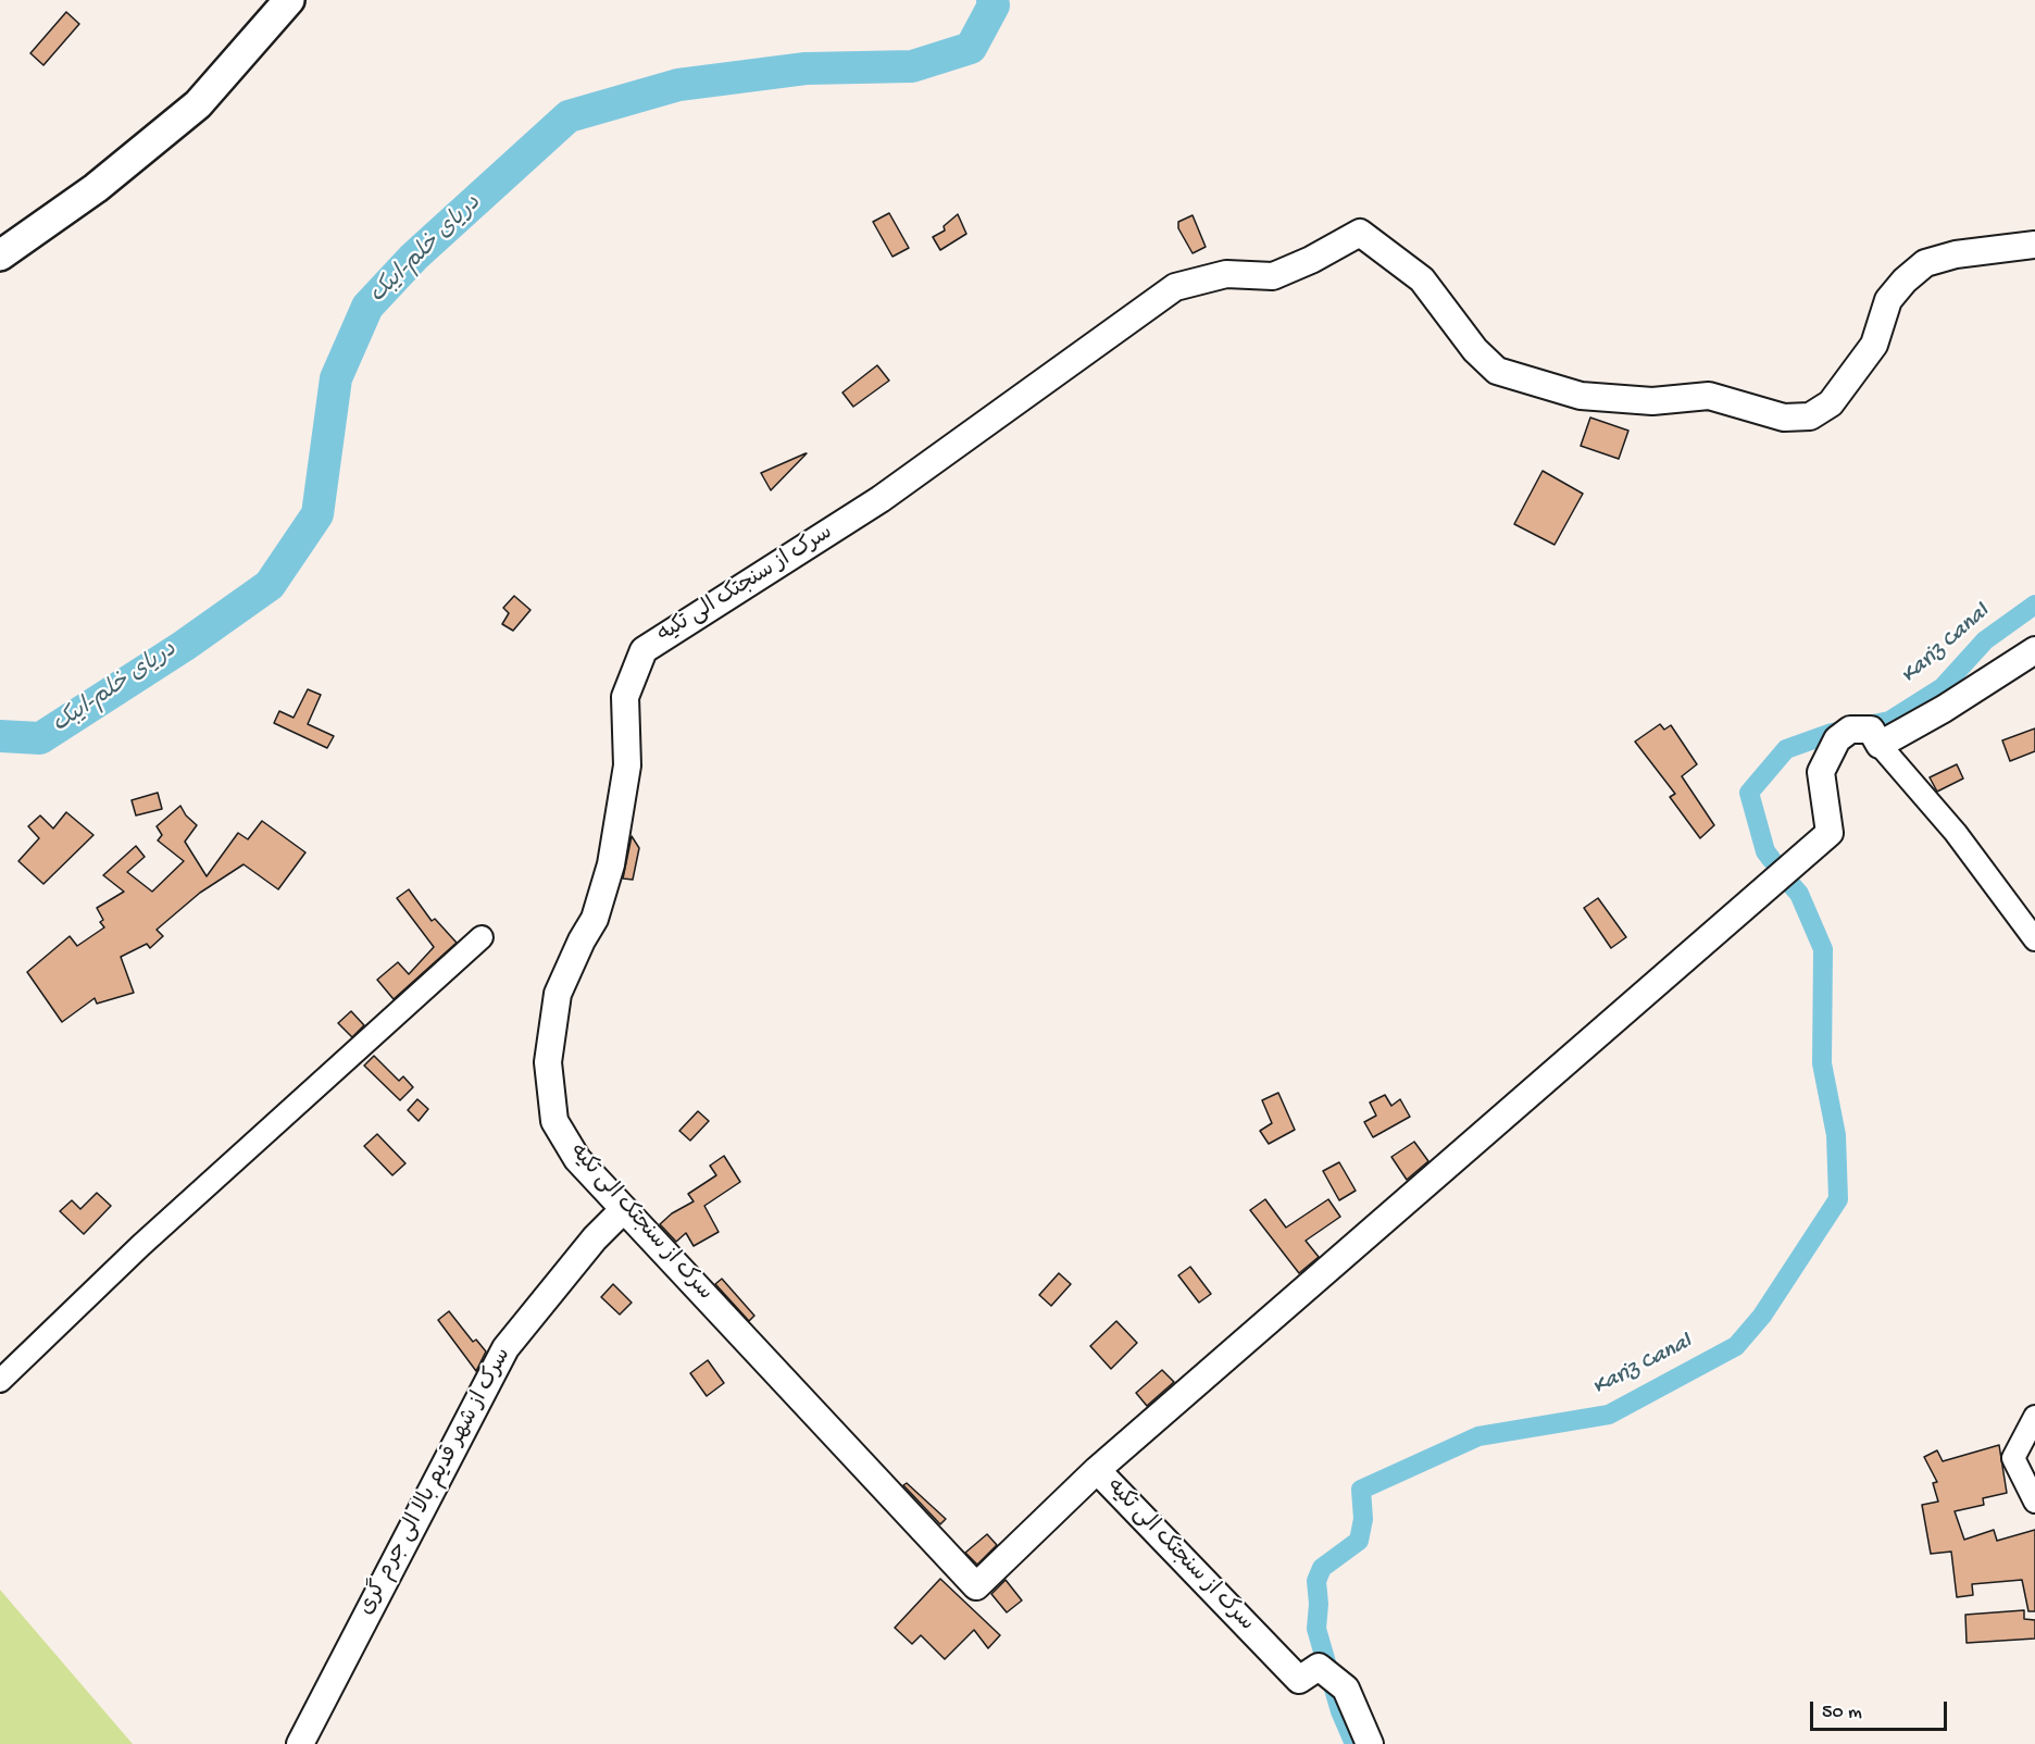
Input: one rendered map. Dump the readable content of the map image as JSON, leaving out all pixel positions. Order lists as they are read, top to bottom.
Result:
{
  "streets": {
    "street": ["سرک از سنجتک الی تکیه", "سرک از شهر قدیم بالا الی جرم گری"]
  },
  "crossings": [
    ["سرک از سنجتک الی تکیه", "سرک از شهر قدیم بالا الی جرم گری"]
  ],
  "water": ["دریای خلم-ایبک", "Kariz Canal"],
  "scale_bar": "50 m"
}
